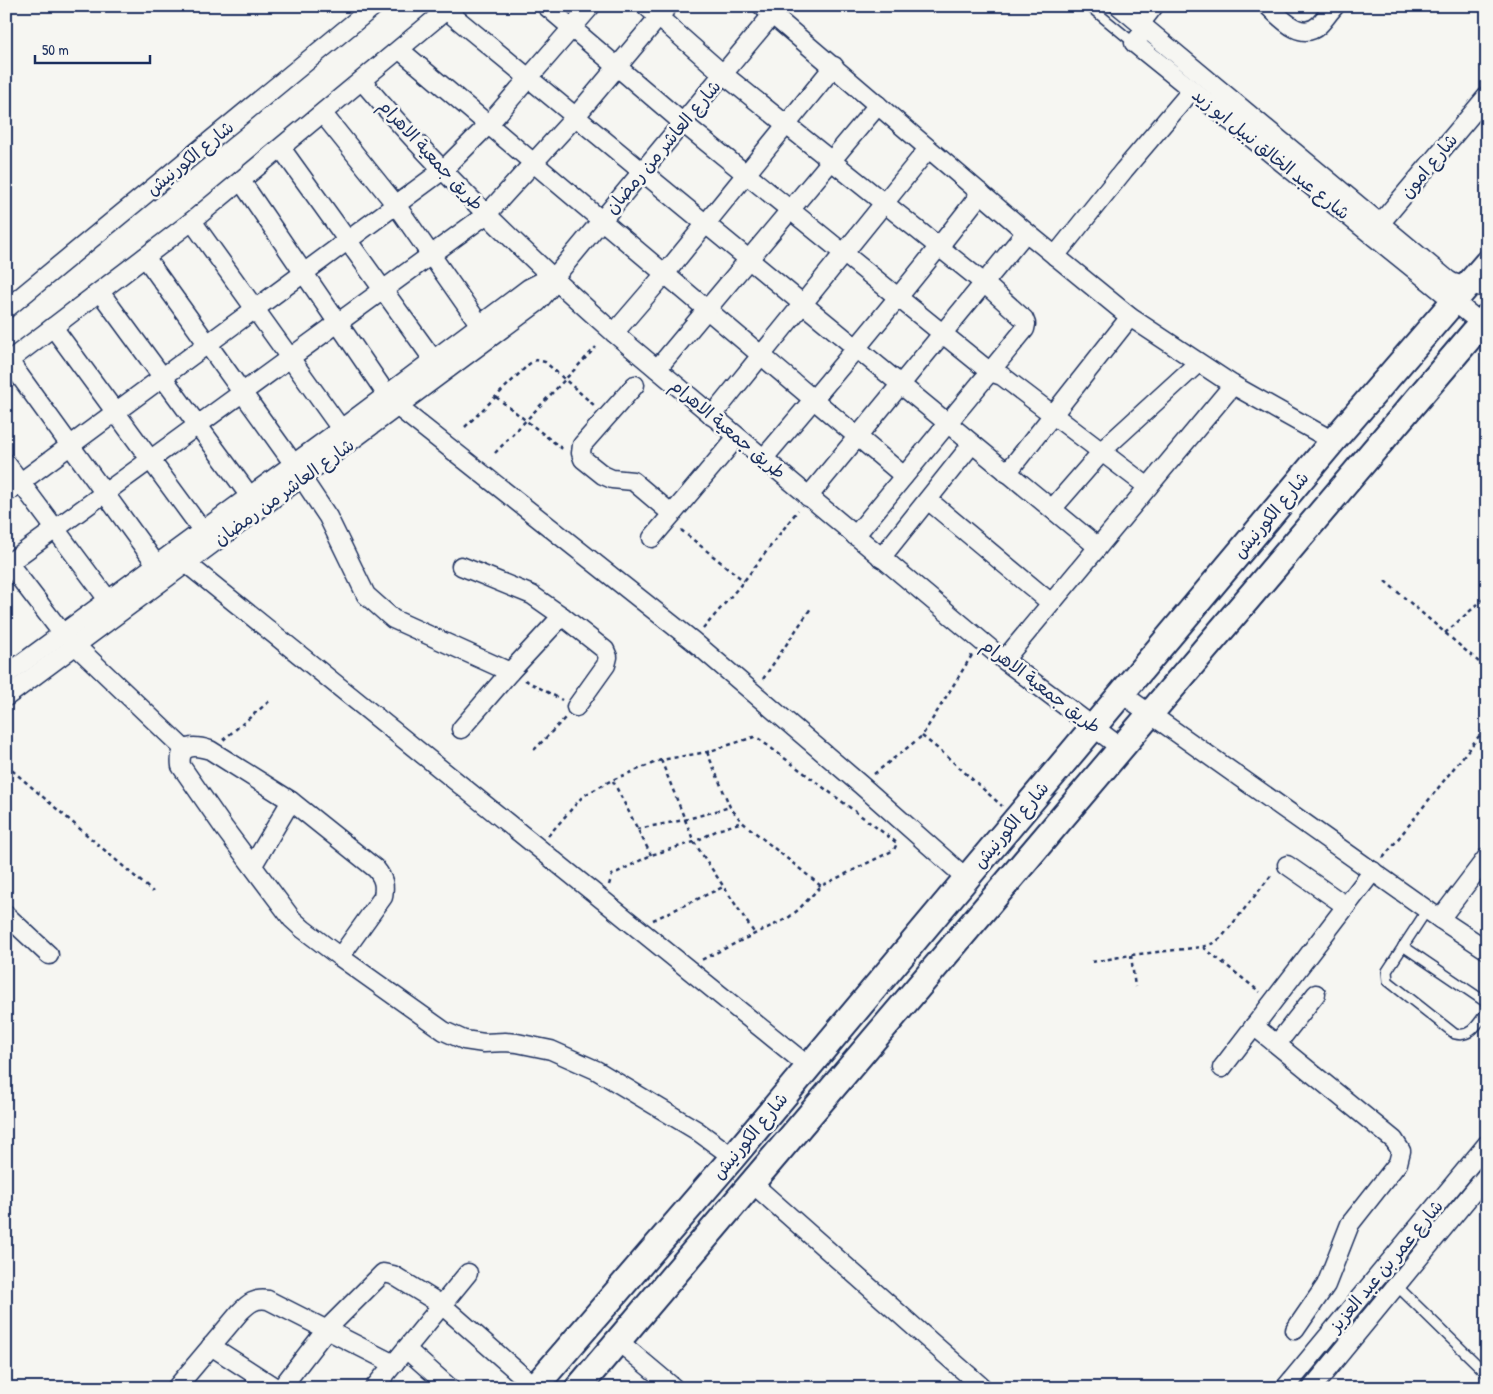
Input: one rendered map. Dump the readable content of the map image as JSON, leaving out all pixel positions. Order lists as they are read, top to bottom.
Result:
{
  "streets": {
    "main road": ["شارع الكورنيش"],
    "street": [
      "شارع العاشر من رمضان",
      "شارع عبد الخالق نبيل ابو زيد",
      "طريق جمعية الاهرام",
      "شارع امون",
      "شارع عمر بن عبد العزيز"
    ]
  },
  "crossings": [
    ["شارع العاشر من رمضان", "طريق جمعية الاهرام"],
    ["شارع عبد الخالق نبيل ابو زيد", "شارع الكورنيش"],
    ["شارع عبد الخالق نبيل ابو زيد", "شارع امون"],
    ["طريق جمعية الاهرام", "شارع الكورنيش"]
  ],
  "scale_bar": "50 m"
}
